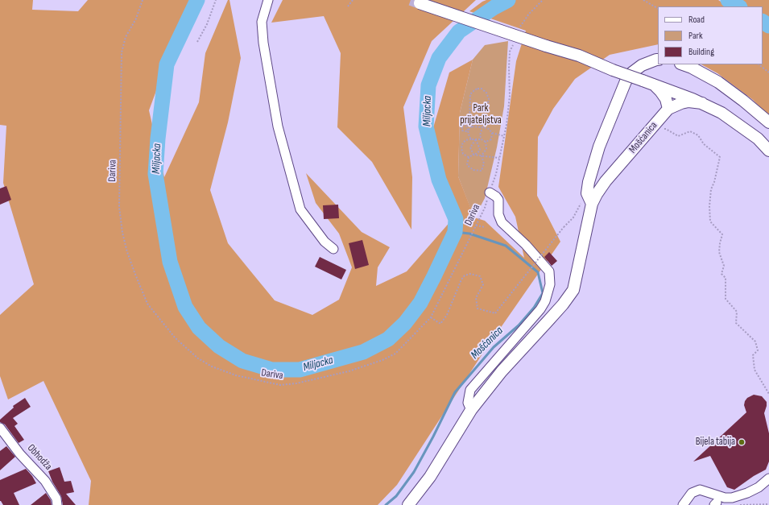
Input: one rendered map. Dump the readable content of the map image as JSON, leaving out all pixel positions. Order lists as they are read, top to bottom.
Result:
{
  "streets": {
    "main road": ["Mošćanica"],
    "street": ["Obhodža"],
    "path": ["Dariva"]
  },
  "water": ["Miljacka", "Mošćanica"],
  "parks": ["Park prijateljstva"],
  "places": ["Bijela tabija"],
  "legend": ["Road", "Park", "Building"]
}
